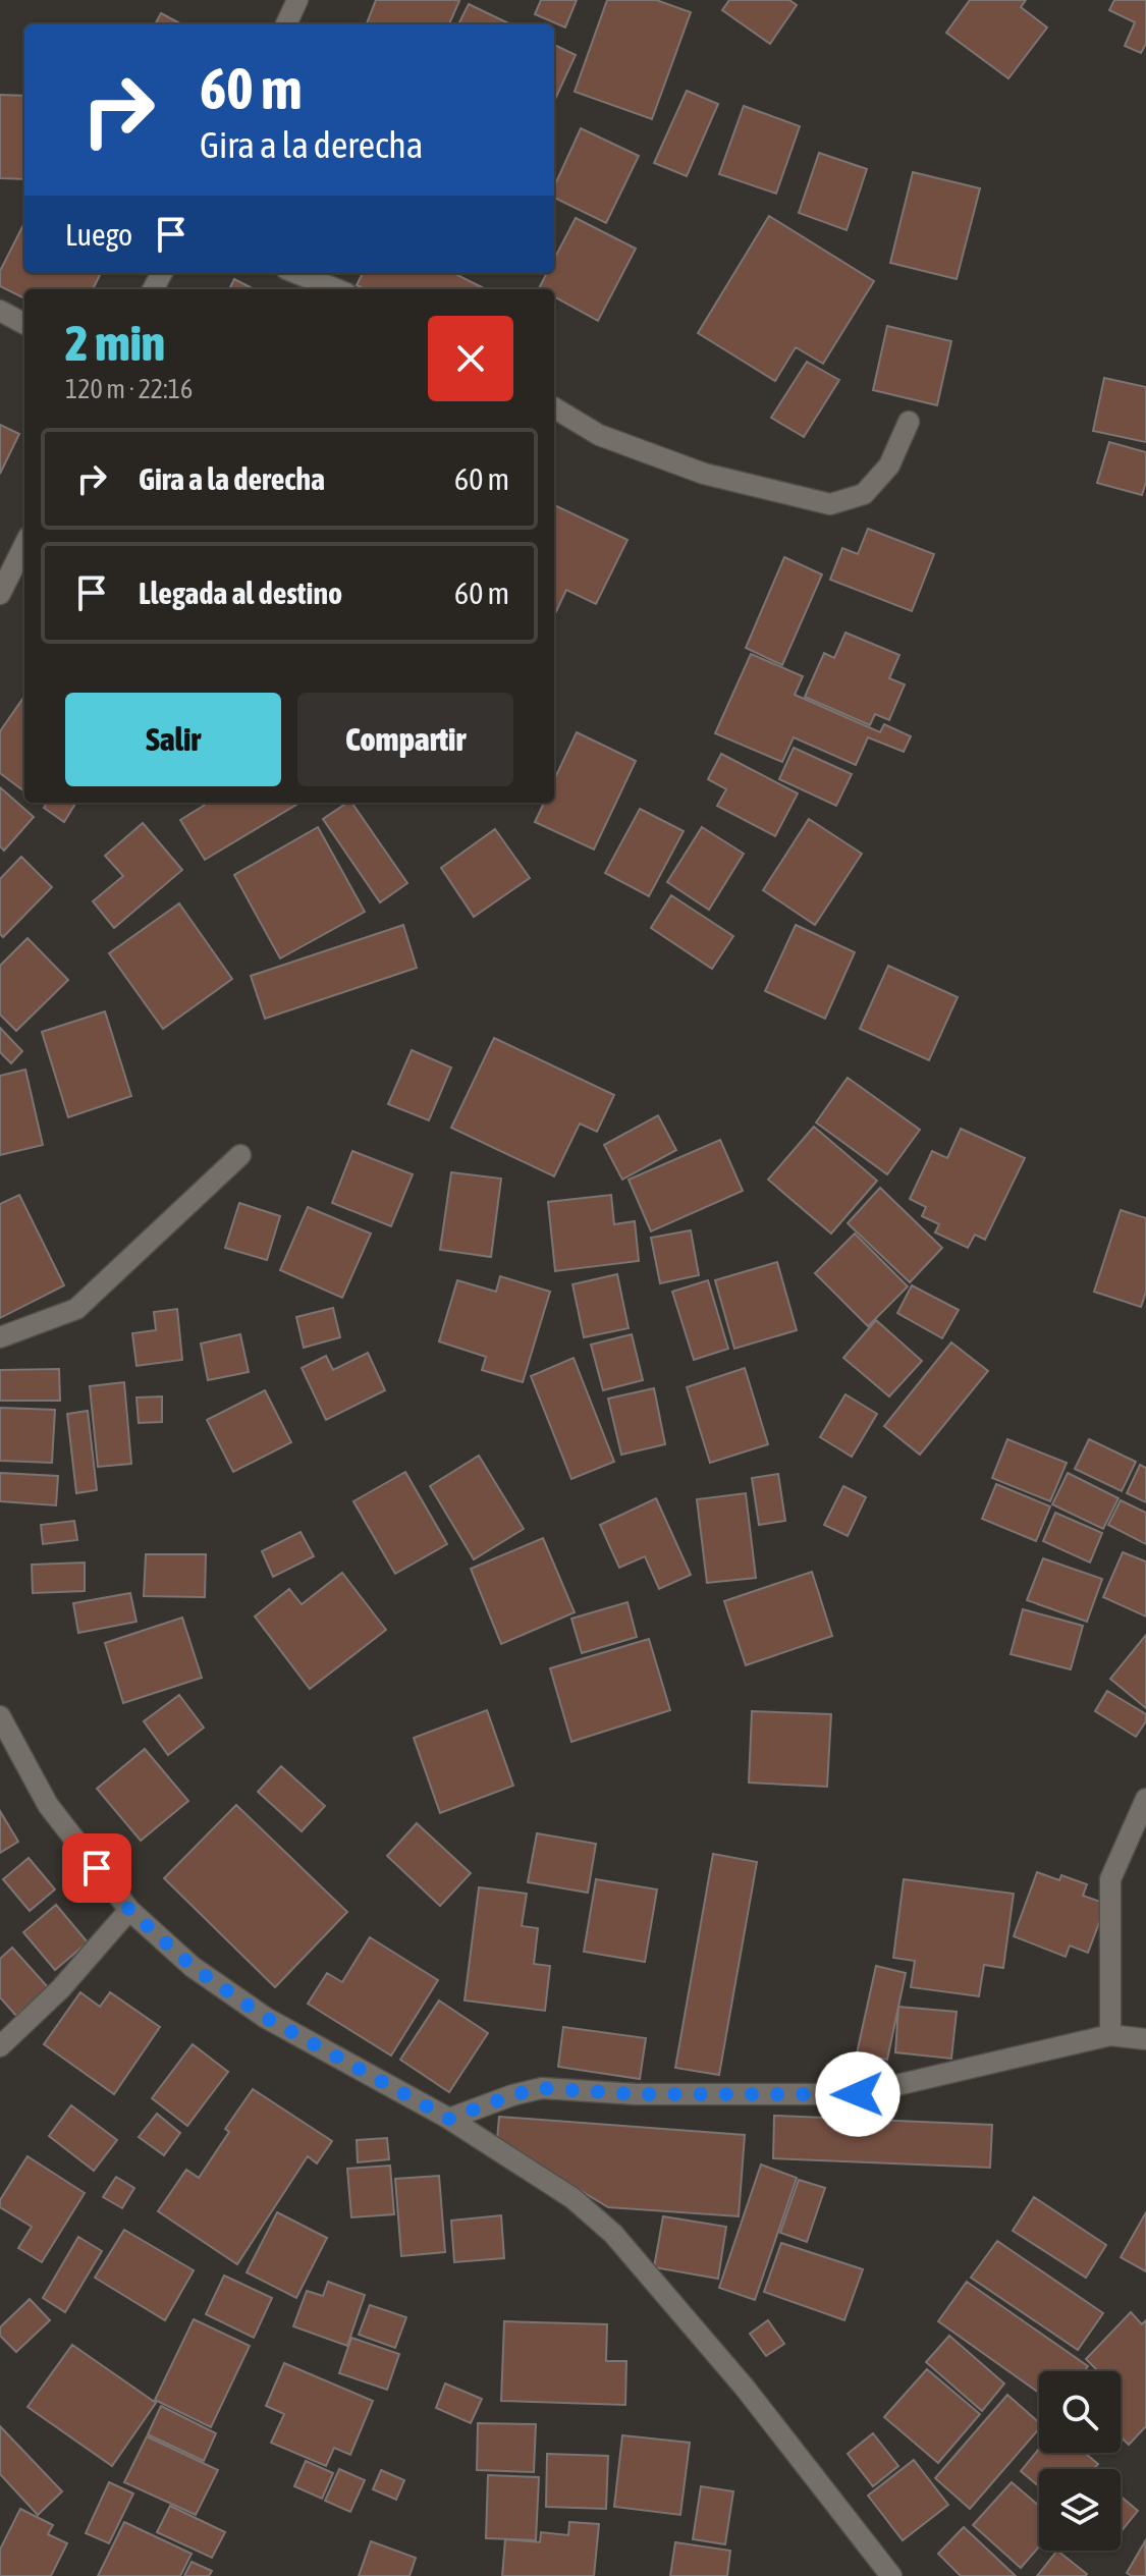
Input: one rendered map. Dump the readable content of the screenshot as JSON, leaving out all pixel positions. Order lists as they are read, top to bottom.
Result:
{
  "page": {
    "turn": ["60 m", "Gira a la derecha"],
    "then": "Luego",
    "heading": ["2 min", "120 m · 22:16"],
    "list": [
      {
        "name": "Gira a la derecha",
        "value": "60 m"
      },
      {
        "name": "Llegada al destino",
        "value": "60 m"
      }
    ],
    "buttons": ["Salir", "Compartir"]
  }
}
